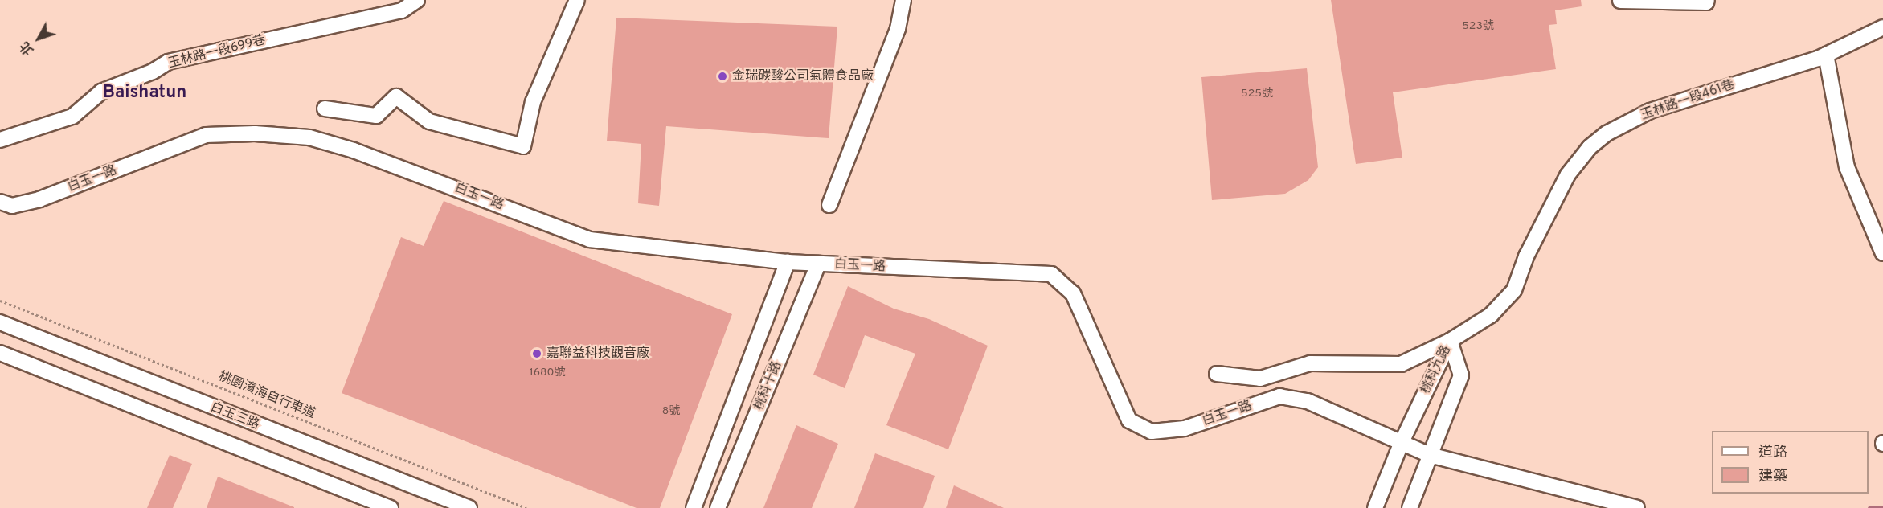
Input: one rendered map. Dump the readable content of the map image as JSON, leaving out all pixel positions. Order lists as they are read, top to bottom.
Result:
{
  "streets": {
    "street": [
      "玉林路一段699巷",
      "玉林路一段461巷",
      "白玉一路",
      "桃科九路",
      "桃科十路",
      "白玉三路"
    ],
    "path": ["桃園濱海自行車道"]
  },
  "crossings": [
    ["玉林路一段461巷", "桃科九路"],
    ["白玉一路", "桃科九路"],
    ["白玉一路", "桃科十路"]
  ],
  "districts": ["Baishatun"],
  "places": ["金瑞碳酸公司氣體食品廠", "嘉聯益科技觀音廠"],
  "house_numbers": [
    "523號",
    "525號",
    "1680號",
    "8號"
  ],
  "legend": ["道路", "建築"],
  "north": "bottom left"
}
